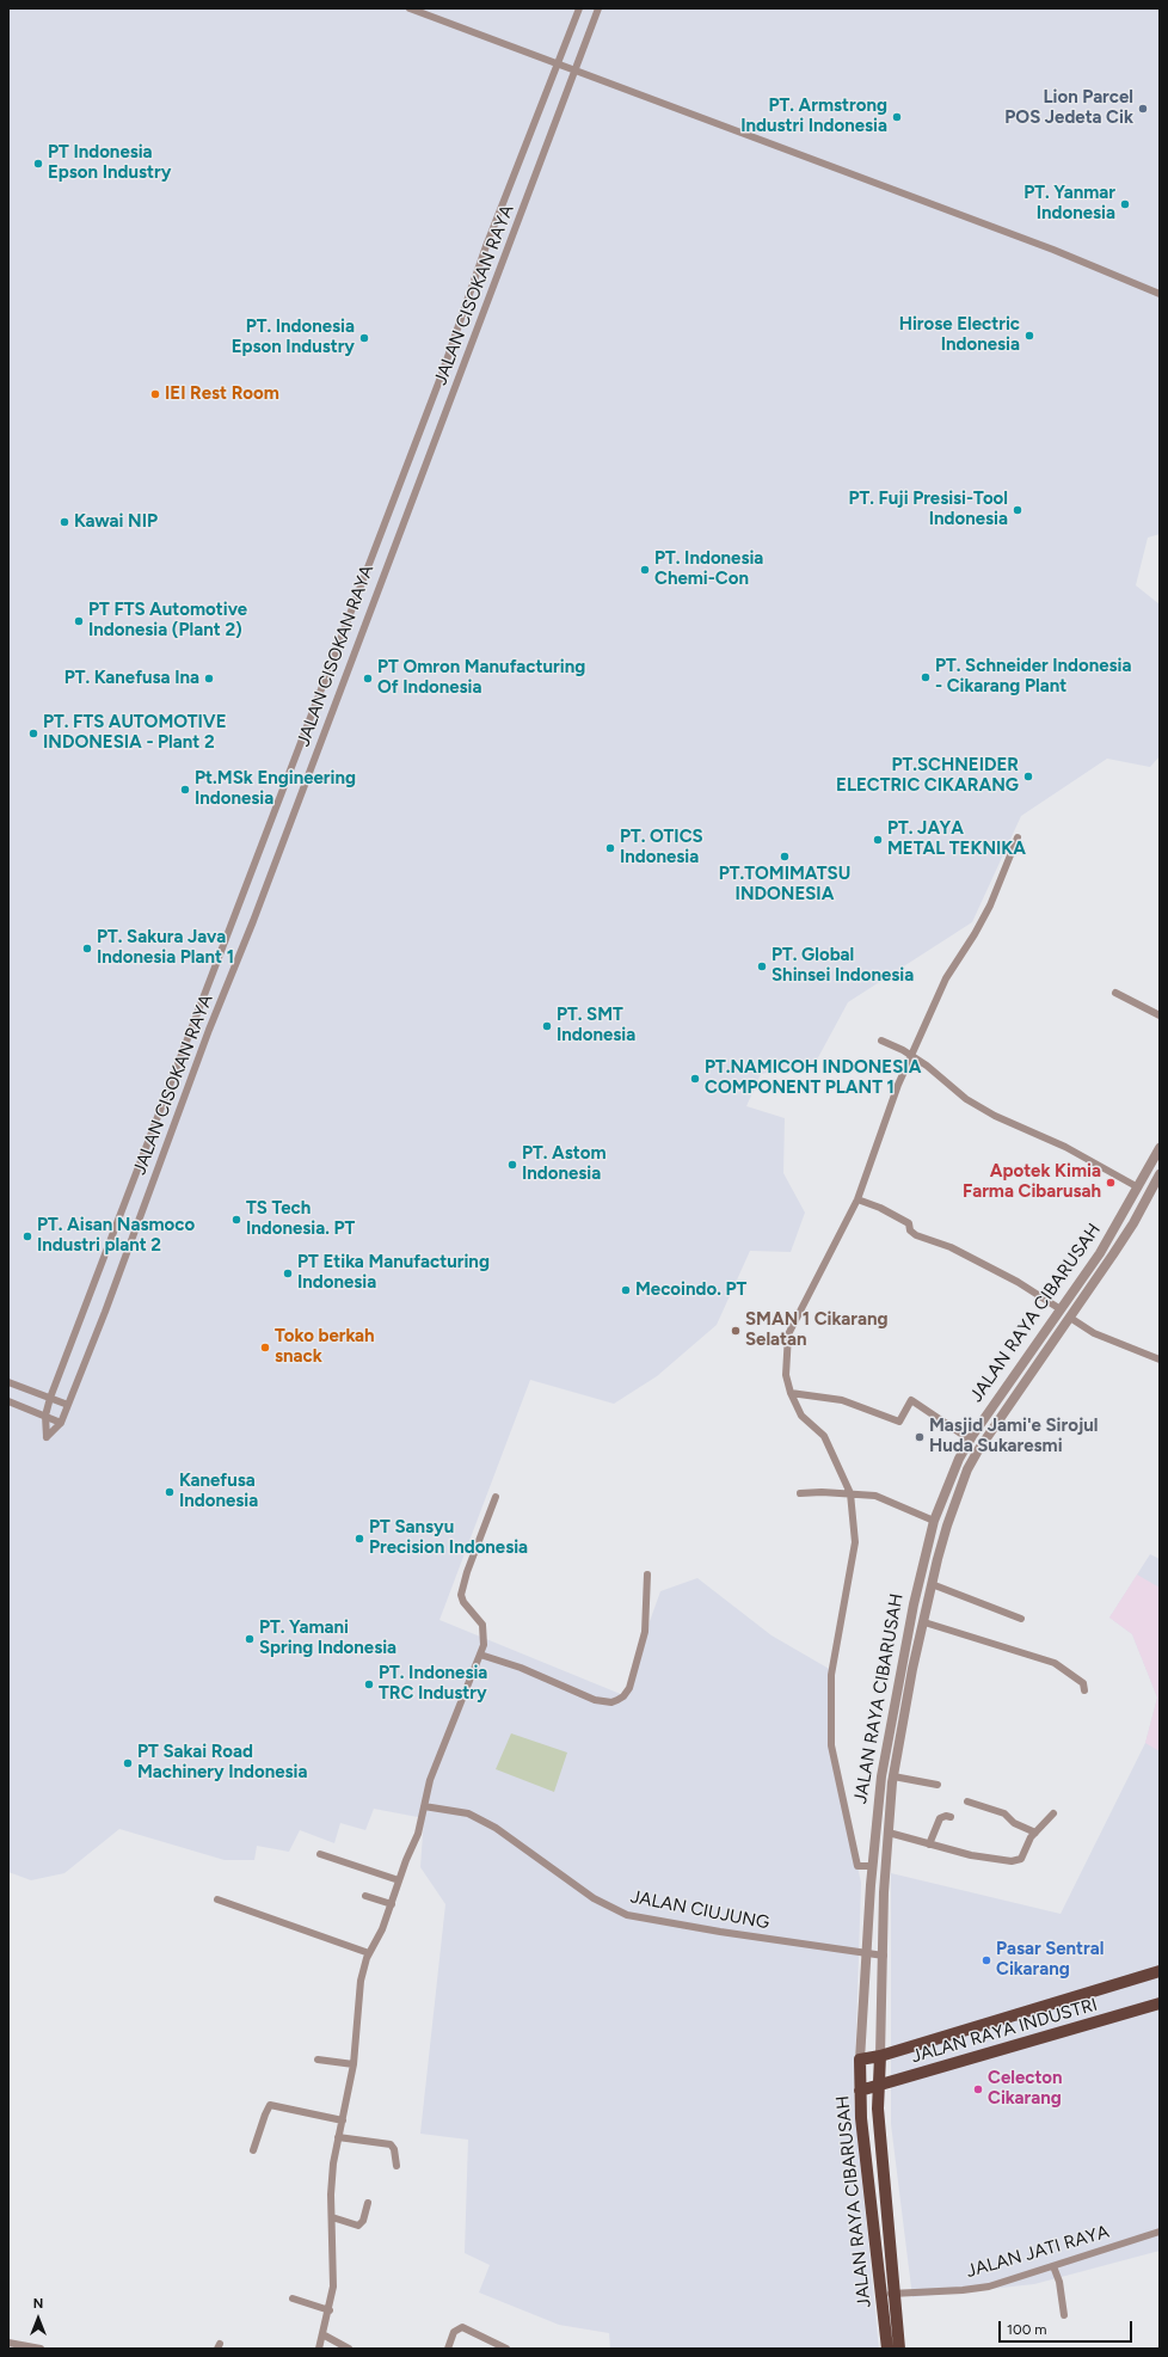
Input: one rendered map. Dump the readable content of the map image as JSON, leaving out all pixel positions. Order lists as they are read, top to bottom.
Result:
{
  "streets": {
    "main road": ["JALAN RAYA CIBARUSAH", "JALAN RAYA INDUSTRI"],
    "street": ["JALAN CISOKAN RAYA", "JALAN CIUJUNG", "JALAN JATI RAYA"]
  },
  "crossings": [
    ["JALAN RAYA CIBARUSAH", "JALAN CIUJUNG"],
    ["JALAN RAYA CIBARUSAH", "JALAN RAYA INDUSTRI"],
    ["JALAN RAYA CIBARUSAH", "JALAN JATI RAYA"]
  ],
  "places": [
    "Lion Parcel POS Jedeta Cik",
    "PT. Armstrong Industri Indonesia",
    "PT Indonesia Epson Industry",
    "PT. Yanmar Indonesia",
    "Hirose Electric Indonesia",
    "PT. Indonesia Epson Industry",
    "IEI Rest Room",
    "PT. Fuji Presisi-Tool Indonesia",
    "Kawai NIP",
    "PT. Indonesia Chemi-Con",
    "PT FTS Automotive Indonesia (Plant 2)",
    "PT. Schneider Indonesia - Cikarang Plant",
    "PT. Kanefusa Ina",
    "PT Omron Manufacturing Of Indonesia",
    "PT. FTS AUTOMOTIVE INDONESIA - Plant 2",
    "PT.SCHNEIDER ELECTRIC CIKARANG",
    "Pt.MSk Engineering Indonesia",
    "PT. JAYA METAL TEKNIKA",
    "PT. OTICS Indonesia",
    "PT.TOMIMATSU INDONESIA",
    "PT. Sakura Java Indonesia Plant 1",
    "PT. Global Shinsei Indonesia",
    "PT. SMT Indonesia",
    "PT.NAMICOH INDONESIA COMPONENT PLANT 1",
    "PT. Astom Indonesia",
    "Apotek Kimia Farma Cibarusah",
    "TS Tech Indonesia. PT",
    "PT. Aisan Nasmoco Industri plant 2",
    "PT Etika Manufacturing Indonesia",
    "Mecoindo. PT",
    "SMAN 1 Cikarang Selatan",
    "Toko berkah snack",
    "Masjid Jami'e Sirojul Huda Sukaresmi",
    "Kanefusa Indonesia",
    "PT Sansyu Precision Indonesia",
    "PT. Yamani Spring Indonesia",
    "PT. Indonesia TRC Industry",
    "PT Sakai Road Machinery Indonesia",
    "Pasar Sentral Cikarang",
    "Celecton Cikarang"
  ],
  "scale_bar": "100 m",
  "north": "top"
}
